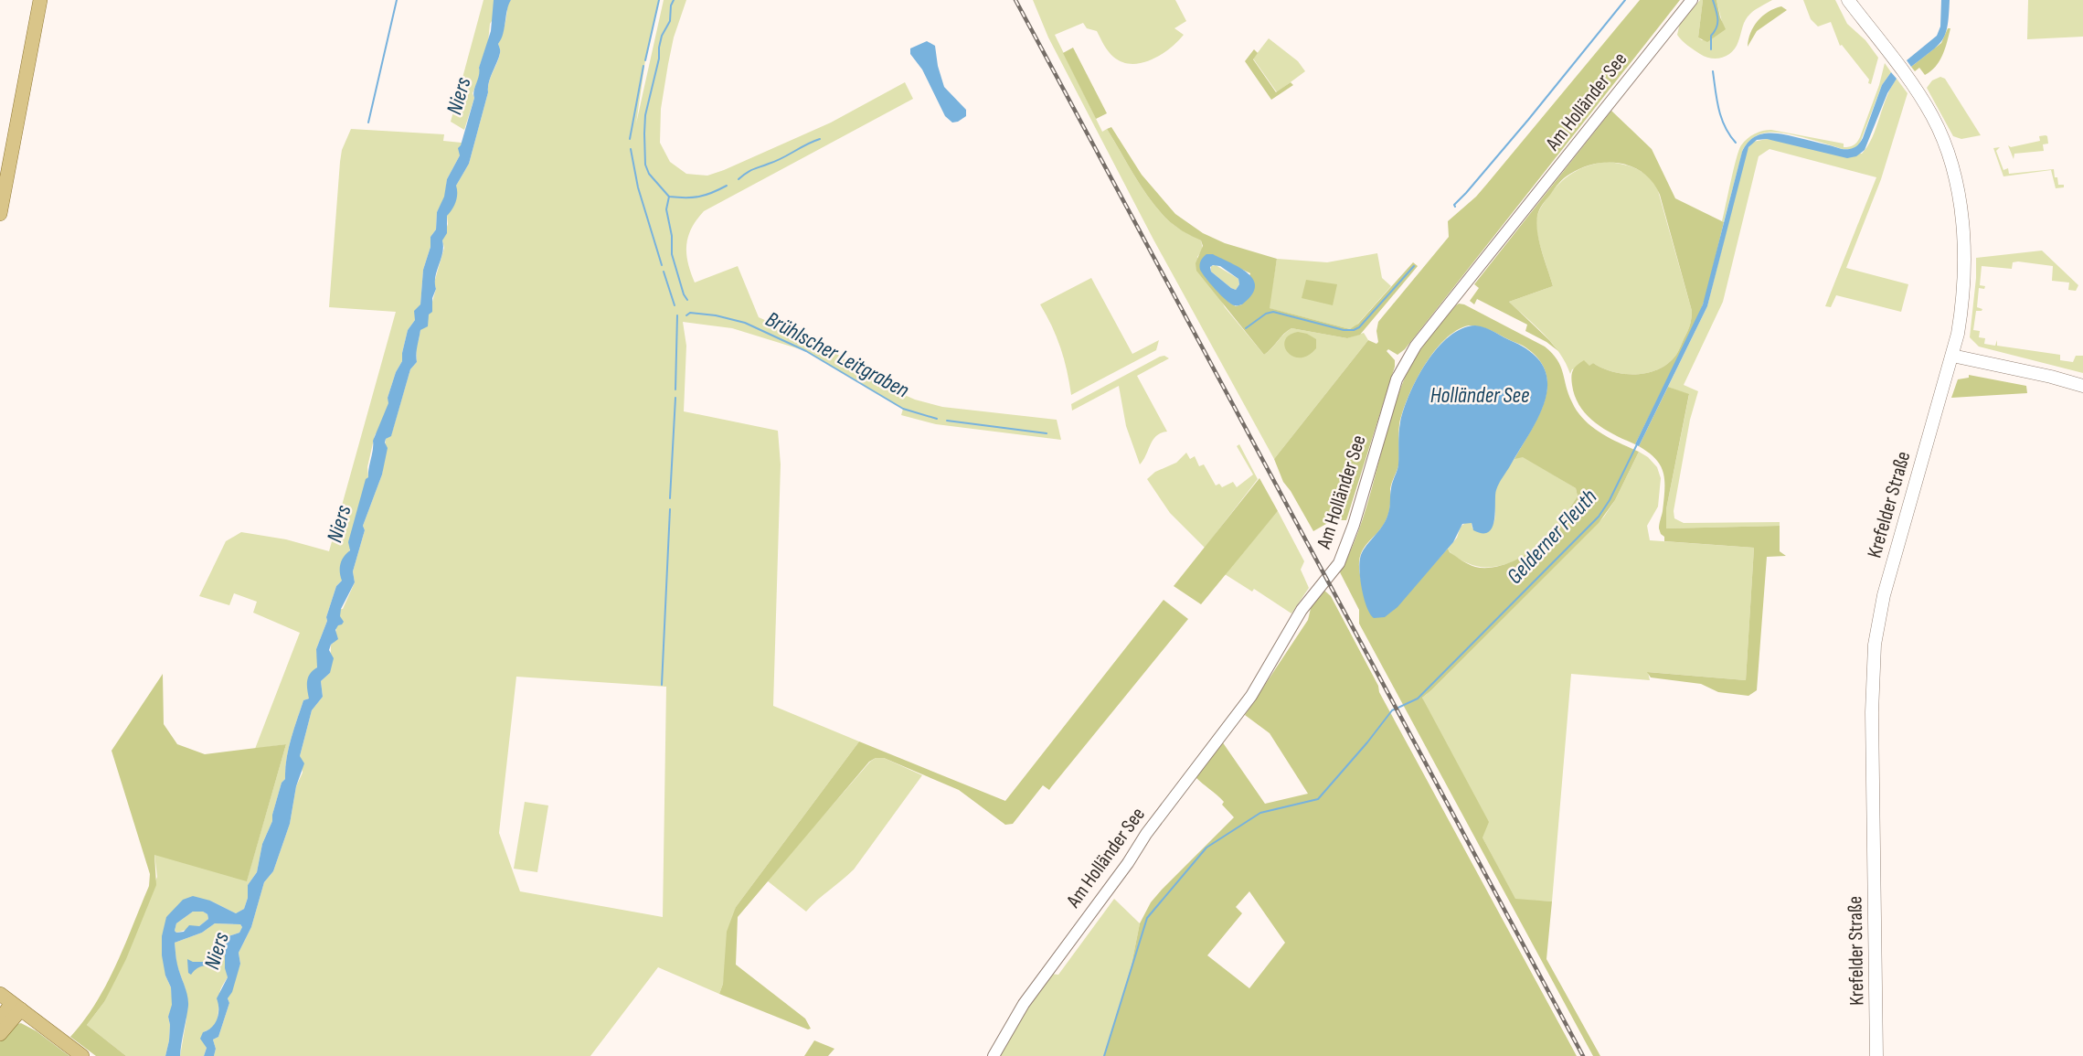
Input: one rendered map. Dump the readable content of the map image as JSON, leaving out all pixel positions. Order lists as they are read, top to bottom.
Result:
{
  "streets": {
    "main road": ["Krefelder Straße"],
    "street": ["Am Holländer See"]
  },
  "water": [
    "Niers",
    "Brühlscher Leitgraben",
    "Holländer See",
    "Gelderner Fleuth"
  ]
}
